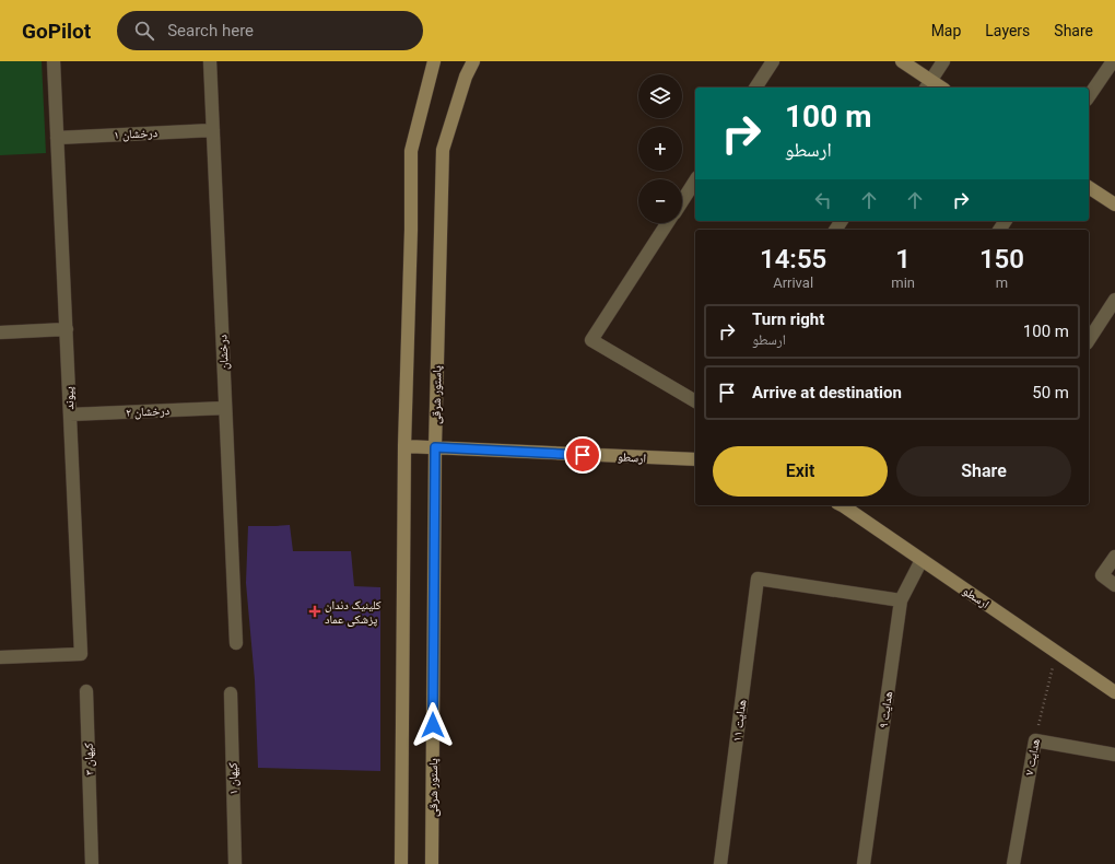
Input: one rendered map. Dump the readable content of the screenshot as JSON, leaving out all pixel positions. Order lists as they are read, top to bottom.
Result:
{
  "streets": {
    "main road": ["پاستور شرقی", "ارسطو"],
    "street": [
      "درخشان ۱",
      "درخشان",
      "پیوند",
      "درخشان ۲",
      "هدایت ۹",
      "هدایت ۱۱",
      "هدایت ۷",
      "کیهان ۳",
      "کیهان ۱"
    ]
  },
  "crossings": [
    ["درخشان ۱", "درخشان"],
    ["درخشان ۱", "پیوند"],
    ["درخشان", "درخشان ۲"],
    ["پاستور شرقی", "ارسطو"],
    ["پیوند", "درخشان ۲"],
    ["ارسطو", "هدایت ۹"],
    ["ارسطو", "هدایت ۷"],
    ["هدایت ۹", "هدایت ۱۱"]
  ],
  "places": {
    "health": ["کلینیک دندان پزشکی عماد"]
  },
  "page": {
    "header": "GoPilot",
    "search": "Search here",
    "nav": ["Map", "Layers", "Share"],
    "map_buttons": ["+", "−"],
    "turn": ["100 m", "ارسطو"],
    "eta": [
      "14:55",
      "Arrival",
      "1",
      "min",
      "150",
      "m"
    ],
    "list": [
      {
        "name": "Turn right",
        "note": "ارسطو",
        "value": "100 m"
      },
      {
        "name": "Arrive at destination",
        "value": "50 m"
      }
    ],
    "buttons": ["Exit", "Share"]
  }
}
